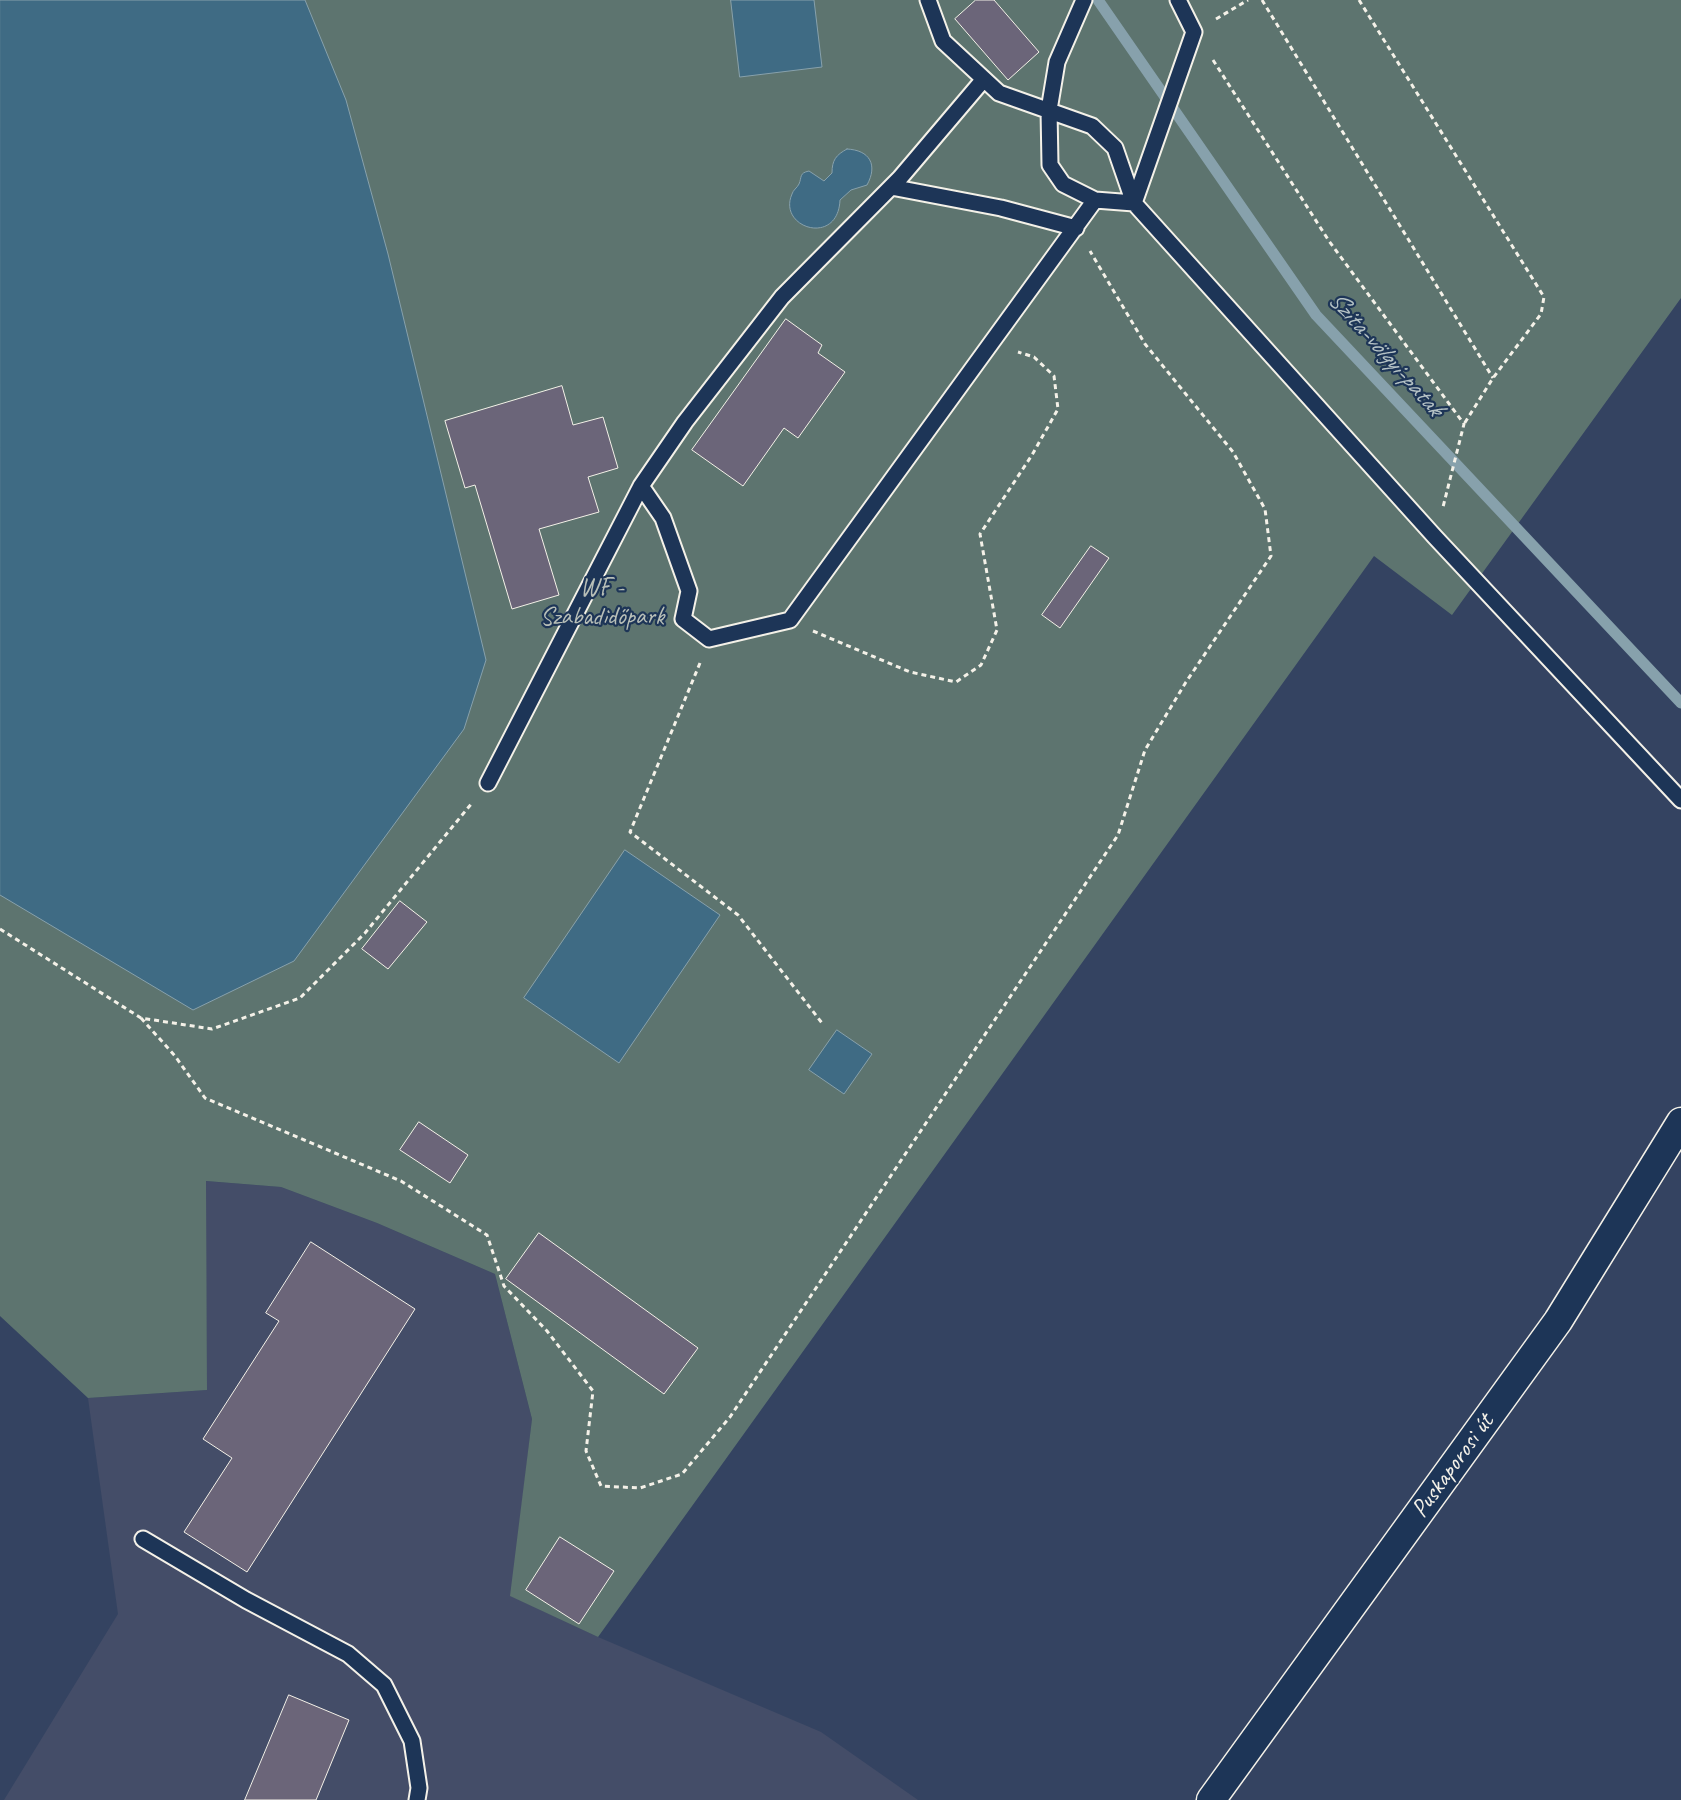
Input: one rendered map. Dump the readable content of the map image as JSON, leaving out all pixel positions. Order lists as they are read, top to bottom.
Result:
{
  "streets": {
    "street": ["Puskaporosi út"]
  },
  "water": ["Szita-völgyi-patak"],
  "parks": ["WF - Szabadidőpark"]
}
